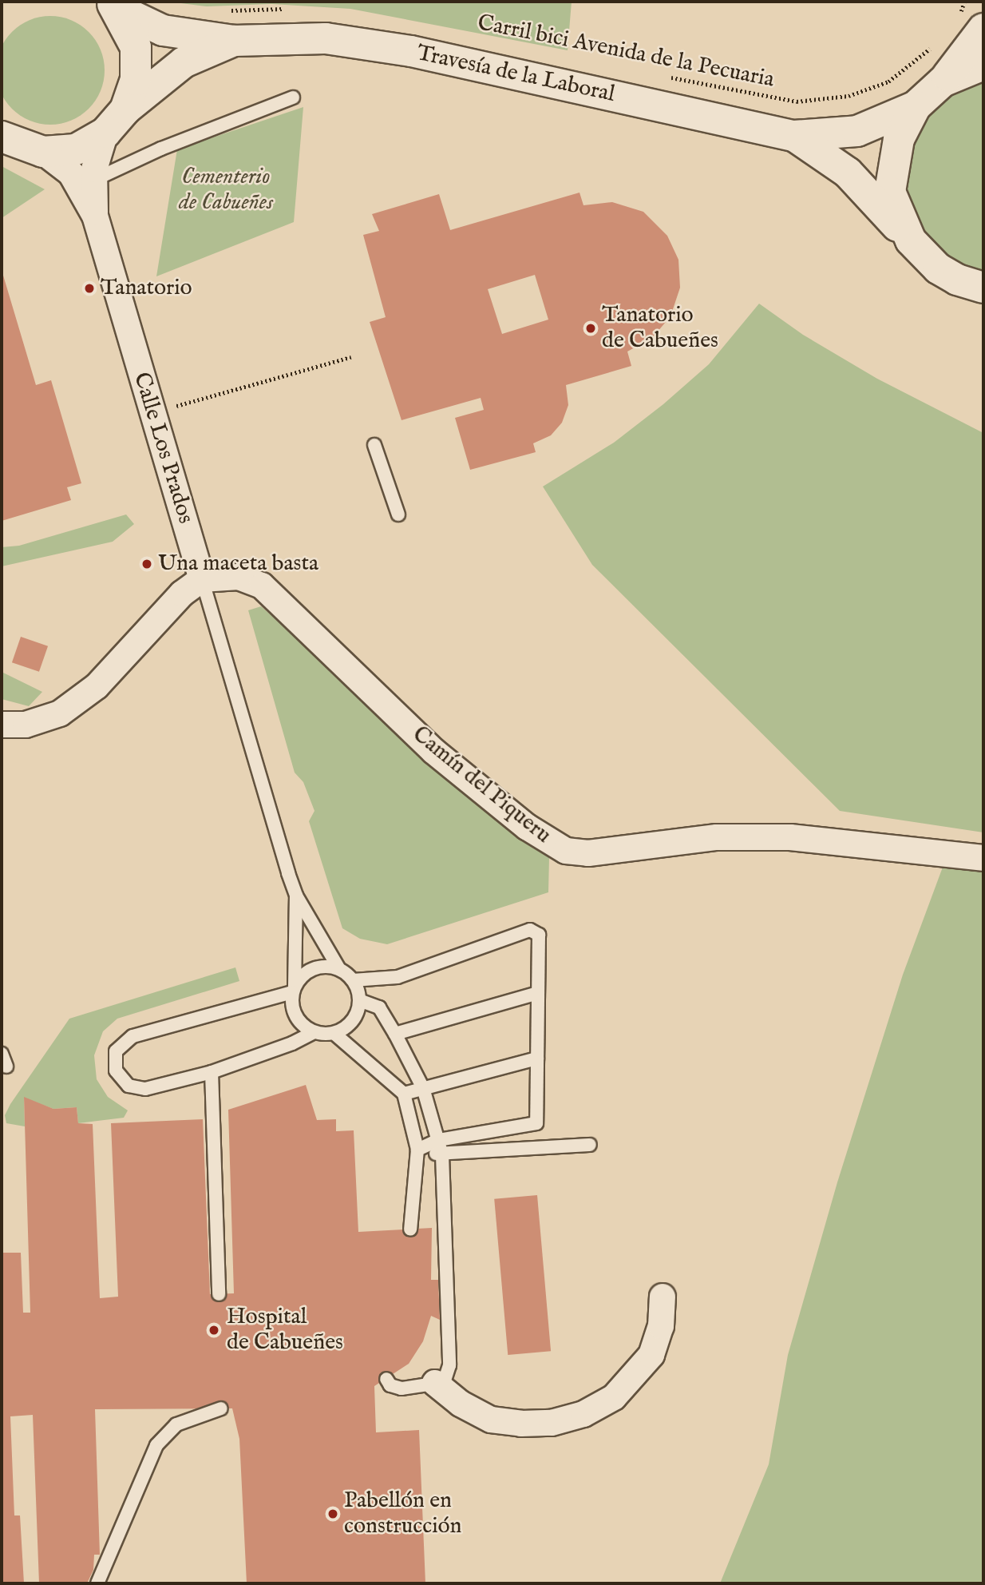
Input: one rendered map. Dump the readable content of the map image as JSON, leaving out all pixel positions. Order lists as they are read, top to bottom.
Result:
{
  "streets": {
    "street": ["Travesía de la Laboral", "Calle Los Prados", "Camín del Piqueru"],
    "path": ["Carril bici Avenida de la Pecuaria"]
  },
  "crossings": [
    ["Calle Los Prados", "Camín del Piqueru"]
  ],
  "parks": ["Cementerio de Cabueñes"],
  "places": [
    "Tanatorio",
    "Tanatorio de Cabueñes",
    "Una maceta basta",
    "Hospital de Cabueñes",
    "Pabellón en construcción"
  ]
}
